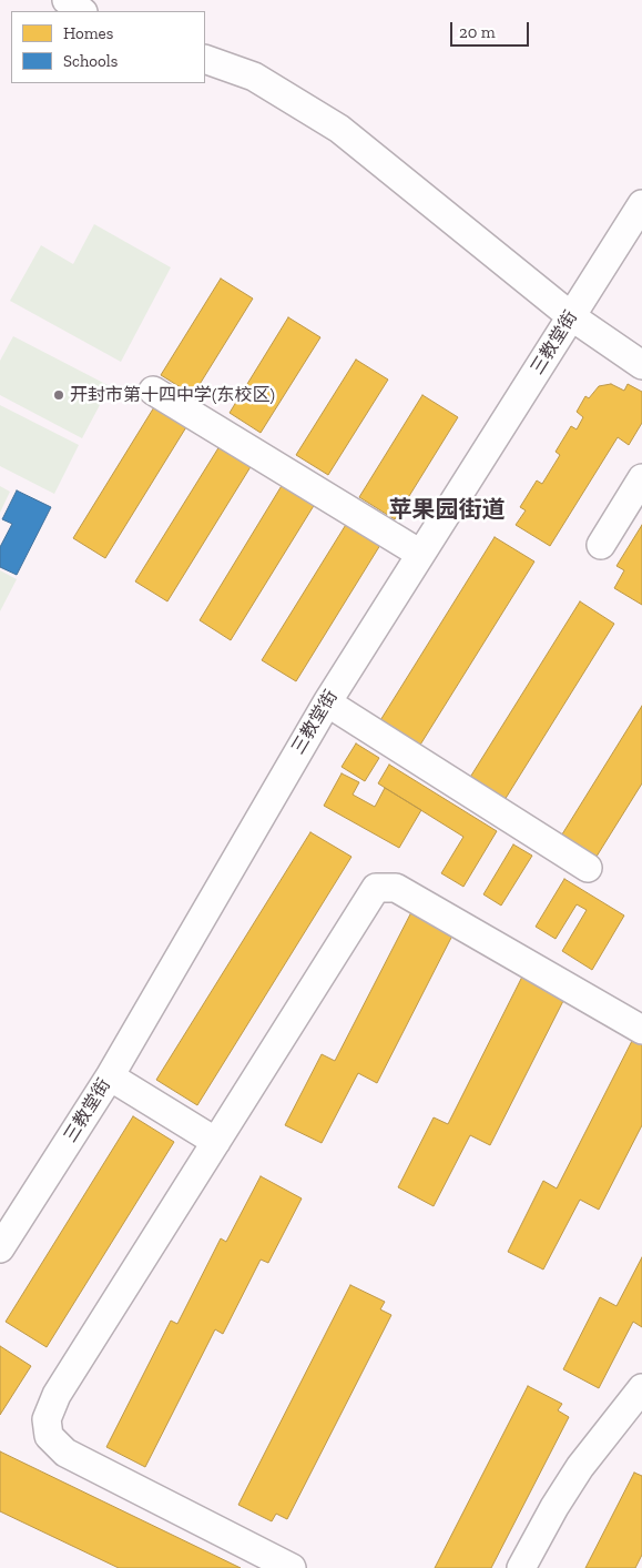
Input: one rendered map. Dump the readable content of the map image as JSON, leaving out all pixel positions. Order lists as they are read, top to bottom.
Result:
{
  "streets": {
    "street": ["三教堂街"]
  },
  "districts": ["苹果园街道"],
  "places": ["开封市第十四中学(东校区)"],
  "legend": ["Homes", "Schools"],
  "scale_bar": "20 m"
}
